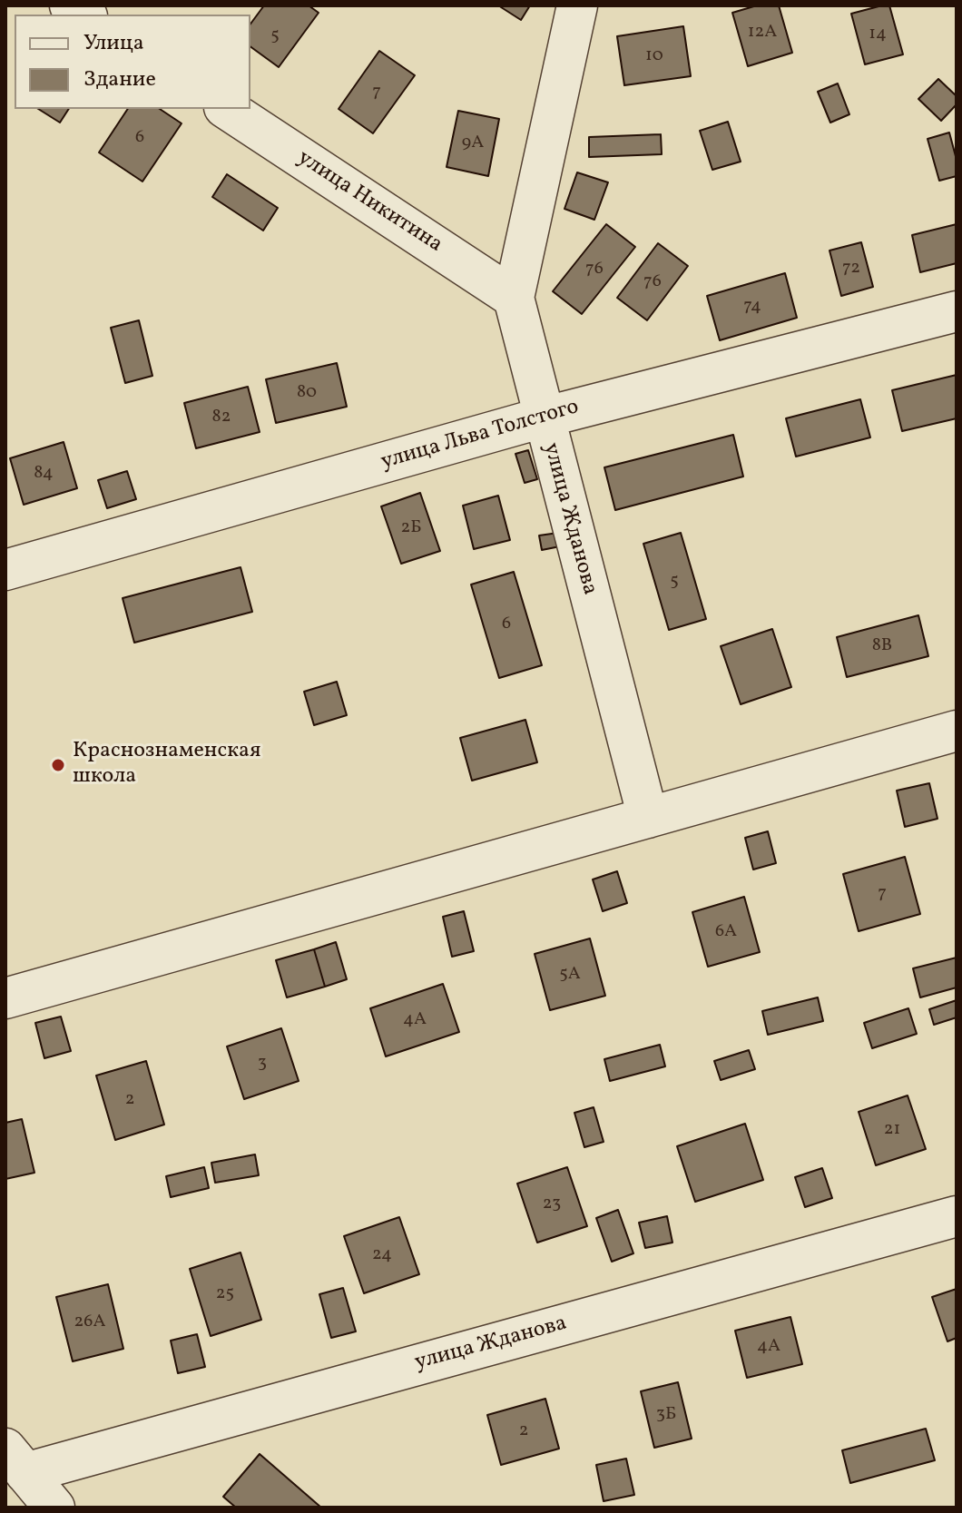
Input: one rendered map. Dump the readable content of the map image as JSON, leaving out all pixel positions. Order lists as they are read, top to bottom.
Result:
{
  "streets": {
    "street": ["улица Никитина", "улица Льва Толстого", "улица Жданова"]
  },
  "crossings": [
    ["улица Никитина", "улица Жданова"],
    ["улица Льва Толстого", "улица Жданова"]
  ],
  "places": ["Краснознаменская школа"],
  "house_numbers": [
    "12А",
    "14",
    "5",
    "10",
    "7",
    "6",
    "9А",
    "72",
    "76",
    "76",
    "74",
    "80",
    "82",
    "84",
    "2Б",
    "5",
    "6",
    "8В",
    "7",
    "6А",
    "5А",
    "4А",
    "3",
    "2",
    "21",
    "23",
    "24",
    "25",
    "26А",
    "4А",
    "3Б",
    "2"
  ],
  "legend": ["Улица", "Здание"]
}
